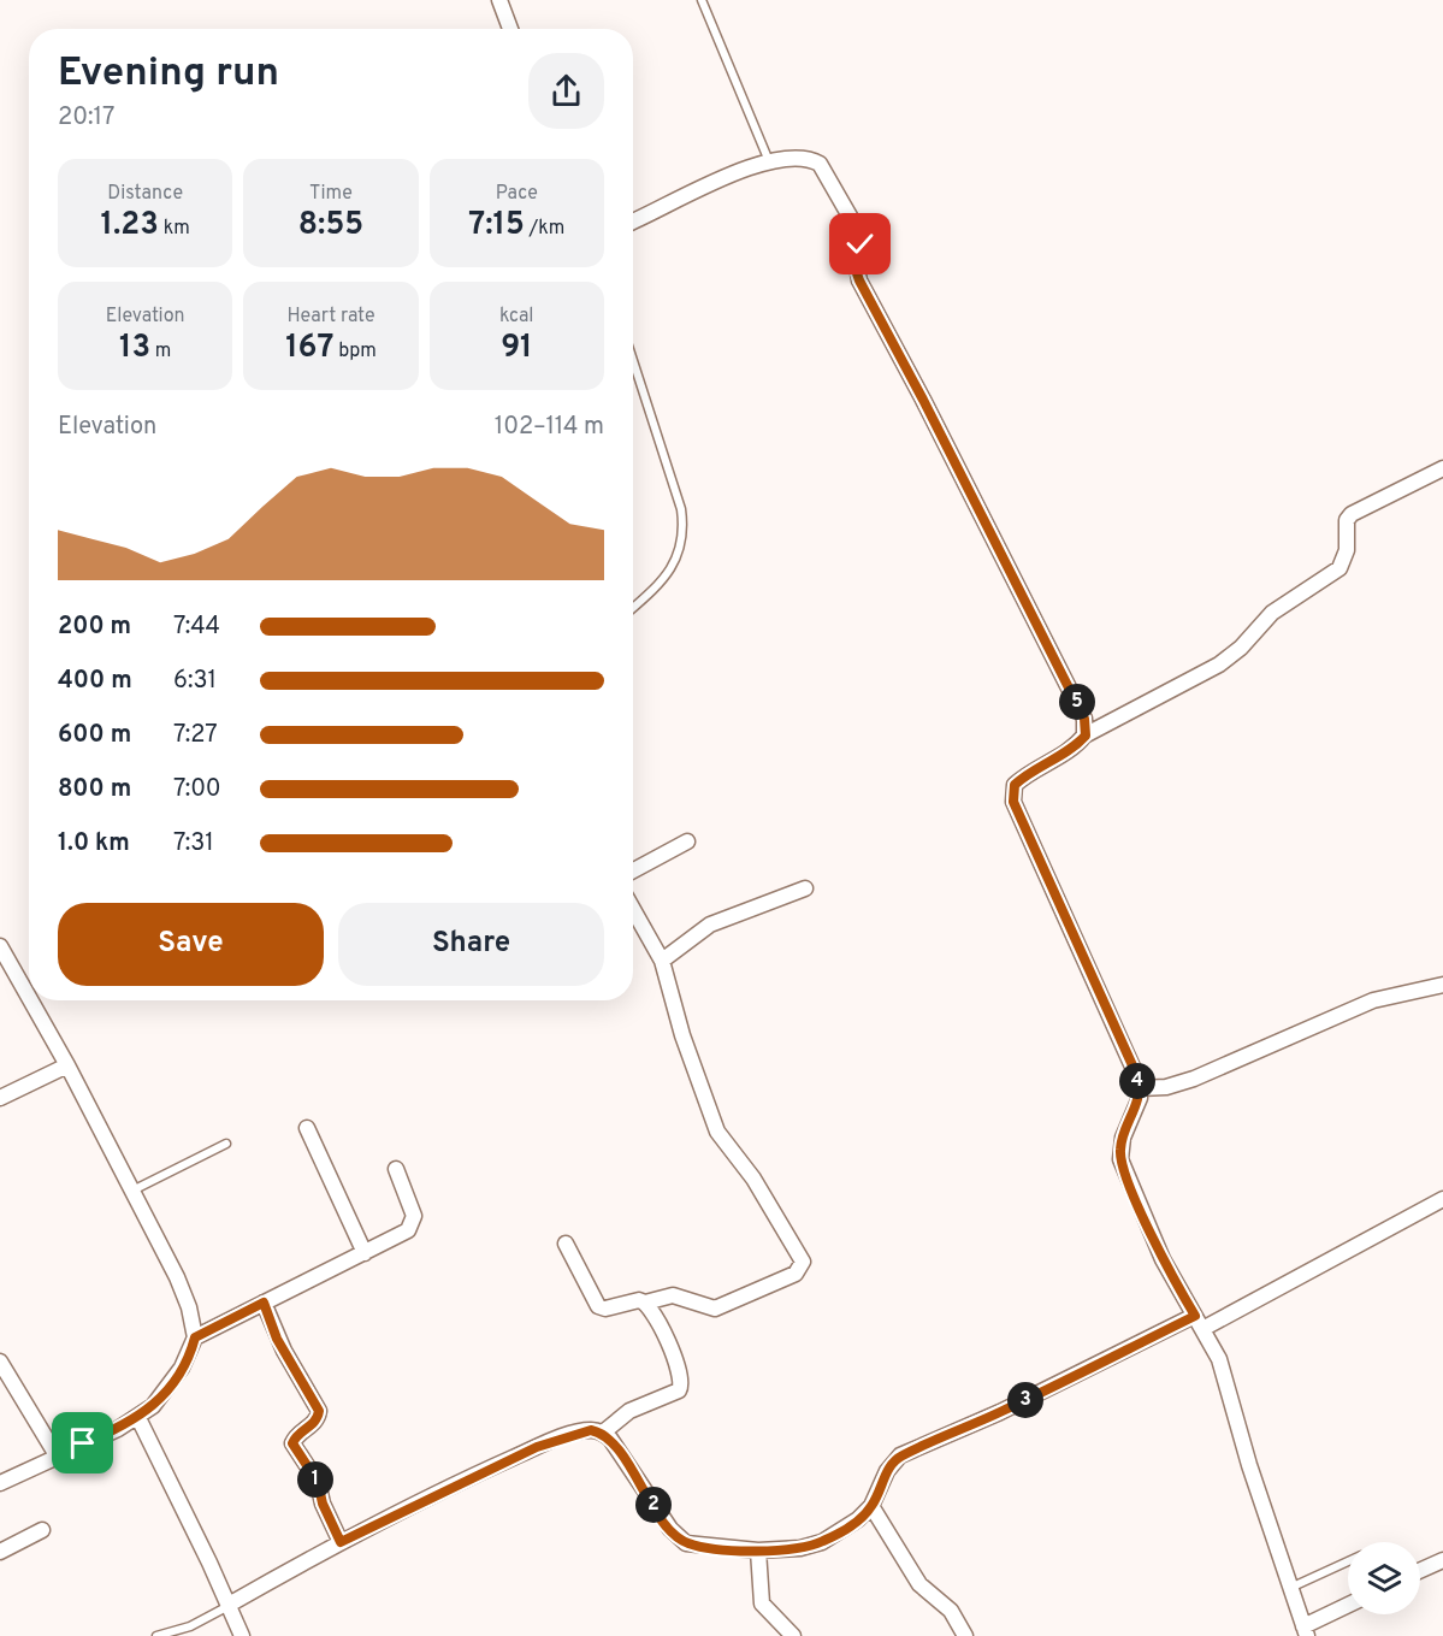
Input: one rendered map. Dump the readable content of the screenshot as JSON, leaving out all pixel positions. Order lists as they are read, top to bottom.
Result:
{
  "page": {
    "heading": ["Evening run", "20:17"],
    "stats": [
      ["Distance", "1.23 km"],
      ["Time", "8:55"],
      ["Pace", "7:15 /km"],
      ["Elevation", "13 m"],
      ["Heart rate", "167 bpm"],
      ["kcal", "91"]
    ],
    "chart": ["Elevation", "102–114 m"],
    "list": [
      {
        "name": "200 m",
        "note": "7:44"
      },
      {
        "name": "400 m",
        "note": "6:31"
      },
      {
        "name": "600 m",
        "note": "7:27"
      },
      {
        "name": "800 m",
        "note": "7:00"
      },
      {
        "name": "1.0 km",
        "note": "7:31"
      }
    ],
    "pins": [
      "5",
      "4",
      "3",
      "1",
      "2"
    ],
    "buttons": ["Save", "Share"]
  }
}
